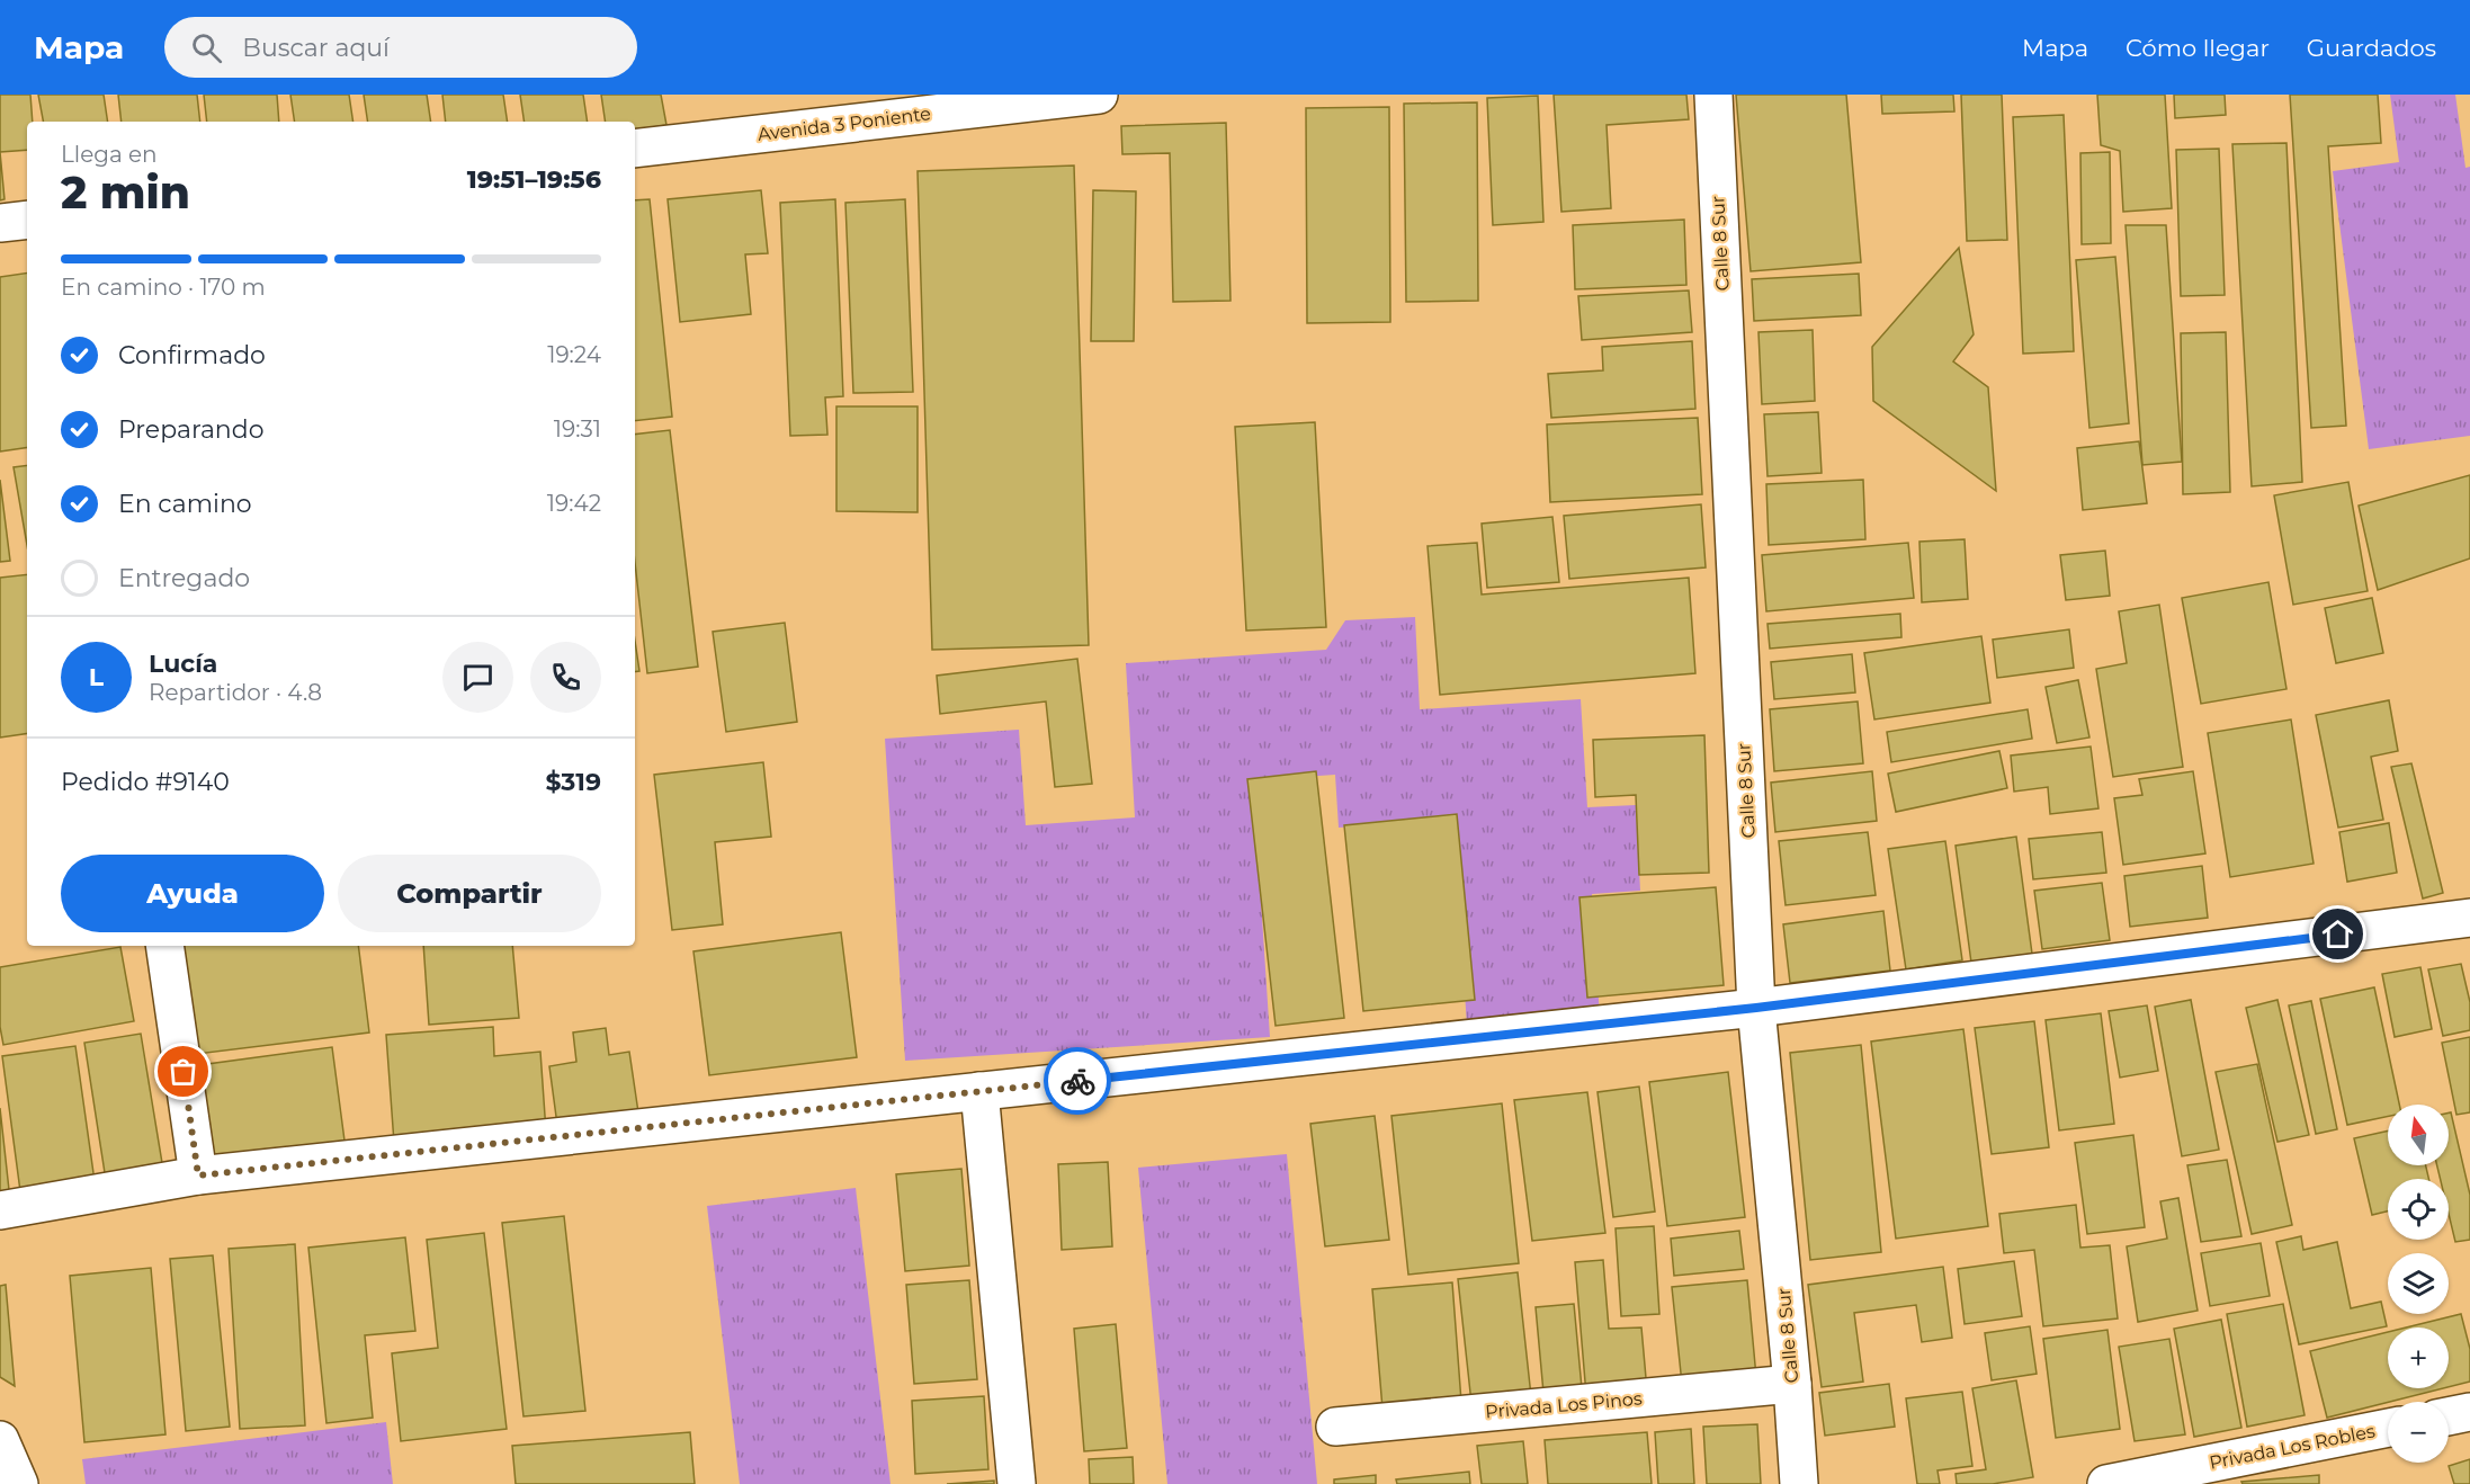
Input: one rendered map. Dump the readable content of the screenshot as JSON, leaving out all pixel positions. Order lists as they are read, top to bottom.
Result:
{
  "streets": {
    "street": [
      "Avenida 3 Poniente",
      "Calle 8 Sur",
      "Privada Los Pinos",
      "Privada Los Robles"
    ]
  },
  "crossings": [
    ["Calle 8 Sur", "Privada Los Pinos"]
  ],
  "north": "top",
  "page": {
    "header": "Mapa",
    "search": "Buscar aquí",
    "nav": ["Mapa", "Cómo llegar", "Guardados"],
    "heading": ["2 min", "Llega en", "19:51–19:56"],
    "panel": [
      "Lucía",
      "Repartidor · 4.8",
      "Pedido #9140",
      "$319"
    ],
    "bar": "En camino · 170 m",
    "list": [
      ["Confirmado", "19:24"],
      ["Preparando", "19:31"],
      ["En camino", "19:42"],
      "Entregado"
    ],
    "round": "L",
    "buttons": ["Ayuda", "Compartir"],
    "map_buttons": ["+", "−"]
  }
}
